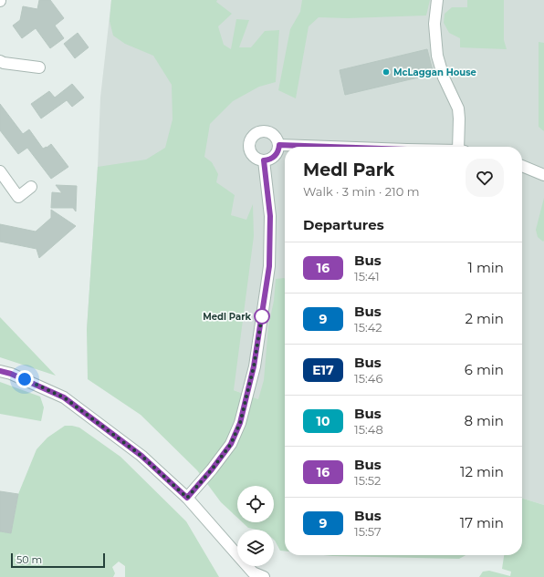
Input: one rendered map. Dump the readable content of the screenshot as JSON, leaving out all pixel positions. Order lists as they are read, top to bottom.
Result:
{
  "places": ["McLaggan House", "Medl Park"],
  "lines": ["bus line 16"],
  "scale_bar": "50 m",
  "page": {
    "heading": [
      ["Medl Park", "Walk · 3 min · 210 m"],
      "Departures"
    ],
    "list": [
      {
        "mark": "16",
        "name": "Bus",
        "note": "15:41",
        "value": "1 min"
      },
      {
        "mark": "9",
        "name": "Bus",
        "note": "15:42",
        "value": "2 min"
      },
      {
        "mark": "E17",
        "name": "Bus",
        "note": "15:46",
        "value": "6 min"
      },
      {
        "mark": "10",
        "name": "Bus",
        "note": "15:48",
        "value": "8 min"
      },
      {
        "mark": "16",
        "name": "Bus",
        "note": "15:52",
        "value": "12 min"
      },
      {
        "mark": "9",
        "name": "Bus",
        "note": "15:57",
        "value": "17 min"
      }
    ],
    "scale": "50 m"
  }
}
